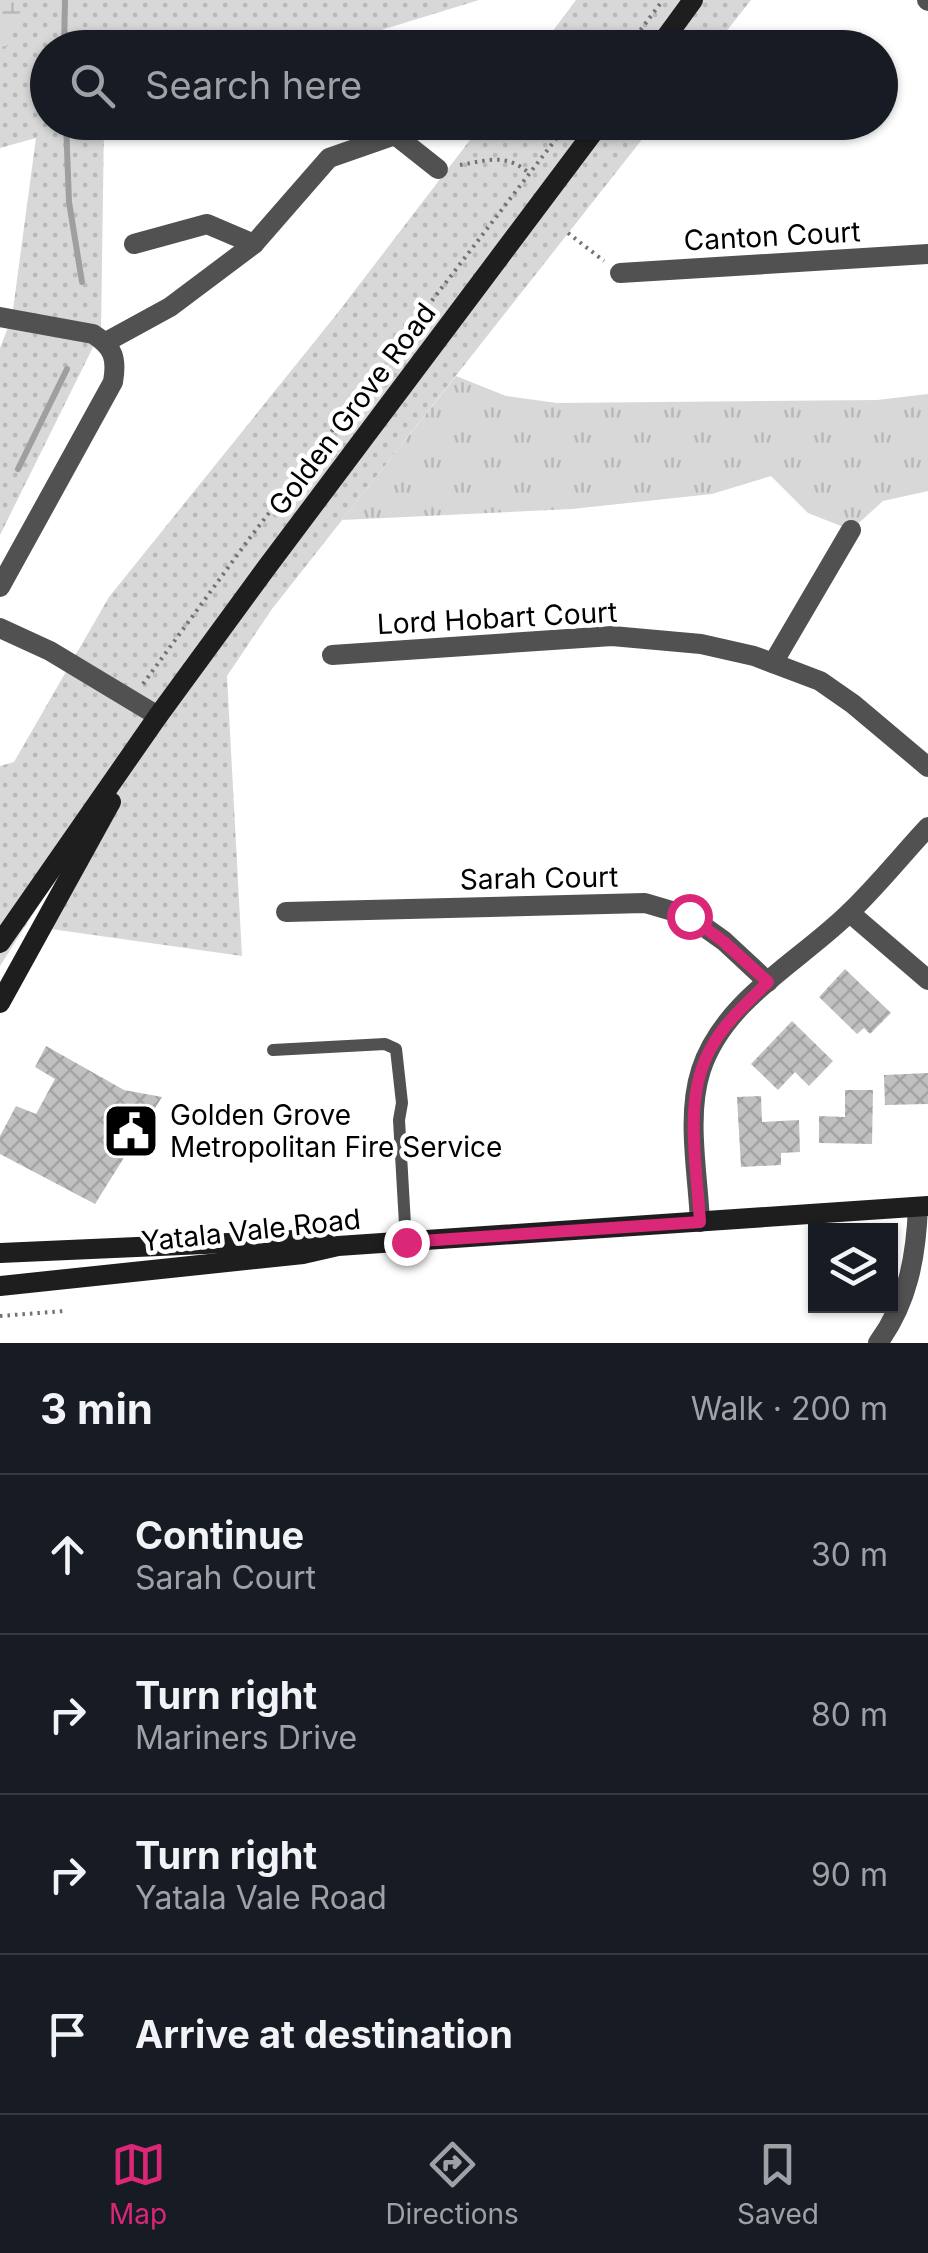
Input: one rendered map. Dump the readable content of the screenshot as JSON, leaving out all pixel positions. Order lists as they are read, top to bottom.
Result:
{
  "streets": {
    "main road": ["Golden Grove Road", "Yatala Vale Road"],
    "street": ["Canton Court", "Lord Hobart Court", "Sarah Court"]
  },
  "places": {
    "public building": ["Golden Grove Metropolitan Fire Service"]
  },
  "page": {
    "search": "Search here",
    "heading": ["3 min", "Walk · 200 m"],
    "list": [
      ["Continue", "Sarah Court", "30 m"],
      ["Turn right", "Mariners Drive", "80 m"],
      ["Turn right", "Yatala Vale Road", "90 m"],
      "Arrive at destination"
    ],
    "nav": ["Map", "Directions", "Saved"]
  }
}
